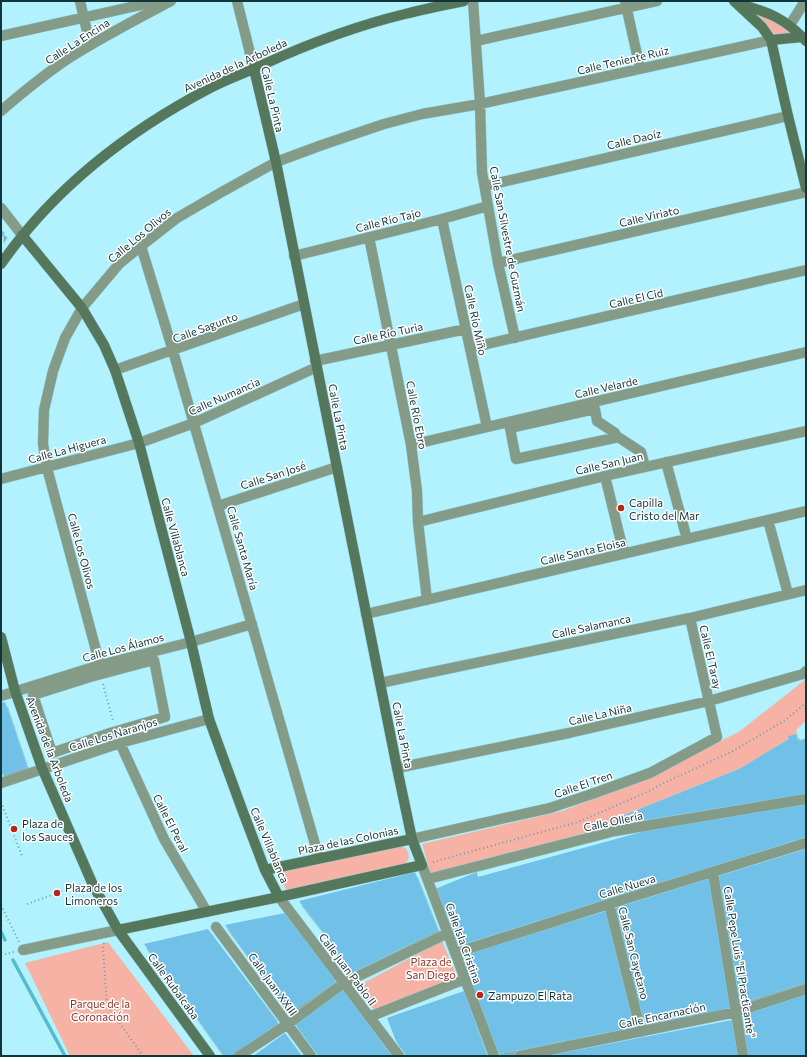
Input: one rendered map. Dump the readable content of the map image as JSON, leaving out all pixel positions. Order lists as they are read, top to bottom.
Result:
{
  "streets": {
    "street": [
      "Calle La Encina",
      "Calle Teniente Ruiz",
      "Avenida de la Arboleda",
      "Calle La Pinta",
      "Calle Daoíz",
      "Calle Viriato",
      "Calle Río Tajo",
      "Calle Los Olivos",
      "Calle San Silvestre de Guzmán",
      "Calle El Cid",
      "Calle Río Miño",
      "Calle Sagunto",
      "Calle Río Turia",
      "Calle Velarde",
      "Calle Numancia",
      "Calle Río Ebro",
      "Calle La Higuera",
      "Calle San Juan",
      "Calle San José",
      "Calle Villablanca",
      "Calle Santa María",
      "Calle Santa Eloisa",
      "Calle Salamanca",
      "Calle Los Álamos",
      "Calle El Taray",
      "Calle La Niña",
      "Calle Los Naranjos",
      "Calle El Tren",
      "Calle Ollería",
      "Calle El Peral",
      "Plaza de las Colonias",
      "Calle Nueva",
      "Calle Isla Cristina",
      "Calle San Cayetano",
      "Calle Pepe Luis \"El Practicante\"",
      "Calle Juan Pablo II",
      "Calle Juan XXIII",
      "Calle Rubalcaba",
      "Calle Encarnación"
    ]
  },
  "crossings": [
    ["Calle Teniente Ruiz", "Calle Los Olivos"],
    ["Calle Teniente Ruiz", "Calle San Silvestre de Guzmán"],
    ["Avenida de la Arboleda", "Calle La Pinta"],
    ["Avenida de la Arboleda", "Calle Villablanca"],
    ["Avenida de la Arboleda", "Calle Los Álamos"],
    ["Avenida de la Arboleda", "Calle Los Naranjos"],
    ["Avenida de la Arboleda", "Calle Rubalcaba"],
    ["Calle La Pinta", "Calle Río Tajo"],
    ["Calle La Pinta", "Calle Los Olivos"],
    ["Calle La Pinta", "Calle Sagunto"],
    ["Calle La Pinta", "Calle Río Turia"],
    ["Calle La Pinta", "Calle Numancia"],
    ["Calle La Pinta", "Calle San José"],
    ["Calle La Pinta", "Calle Santa Eloisa"],
    ["Calle La Pinta", "Calle Salamanca"],
    ["Calle La Pinta", "Calle La Niña"],
    ["Calle La Pinta", "Calle El Tren"],
    ["Calle La Pinta", "Plaza de las Colonias"],
    ["Calle La Pinta", "Calle Isla Cristina"],
    ["Calle Daoíz", "Calle San Silvestre de Guzmán"],
    ["Calle Viriato", "Calle San Silvestre de Guzmán"],
    ["Calle Río Tajo", "Calle San Silvestre de Guzmán"],
    ["Calle Río Tajo", "Calle Río Miño"],
    ["Calle Río Tajo", "Calle Río Ebro"],
    ["Calle Los Olivos", "Calle San Silvestre de Guzmán"],
    ["Calle Los Olivos", "Calle La Higuera"],
    ["Calle Los Olivos", "Calle Villablanca"],
    ["Calle Los Olivos", "Calle Santa María"],
    ["Calle Los Olivos", "Calle Los Álamos"],
    ["Calle San Silvestre de Guzmán", "Calle El Cid"],
    ["Calle El Cid", "Calle Río Miño"],
    ["Calle Río Miño", "Calle Río Turia"],
    ["Calle Río Miño", "Calle Velarde"],
    ["Calle Sagunto", "Calle Villablanca"],
    ["Calle Sagunto", "Calle Santa María"],
    ["Calle Río Turia", "Calle Numancia"],
    ["Calle Río Turia", "Calle Río Ebro"],
    ["Calle Velarde", "Calle Río Ebro"],
    ["Calle Numancia", "Calle La Higuera"],
    ["Calle Numancia", "Calle Villablanca"],
    ["Calle Numancia", "Calle Santa María"],
    ["Calle Río Ebro", "Calle San Juan"],
    ["Calle Río Ebro", "Calle Santa Eloisa"],
    ["Calle La Higuera", "Calle Villablanca"],
    ["Calle San José", "Calle Santa María"],
    ["Calle Villablanca", "Calle Los Álamos"],
    ["Calle Villablanca", "Calle Los Naranjos"],
    ["Calle Villablanca", "Plaza de las Colonias"],
    ["Calle Villablanca", "Calle Juan Pablo II"],
    ["Calle Santa María", "Calle Los Álamos"],
    ["Calle Santa María", "Plaza de las Colonias"],
    ["Calle Salamanca", "Calle El Taray"],
    ["Calle El Taray", "Calle La Niña"],
    ["Calle El Taray", "Calle El Tren"],
    ["Calle La Niña", "Calle El Tren"],
    ["Calle Los Naranjos", "Calle El Peral"],
    ["Calle El Tren", "Plaza de las Colonias"],
    ["Calle El Tren", "Calle Isla Cristina"],
    ["Calle Ollería", "Calle Isla Cristina"],
    ["Plaza de las Colonias", "Calle Isla Cristina"],
    ["Calle Nueva", "Calle Isla Cristina"],
    ["Calle Nueva", "Calle San Cayetano"],
    ["Calle Nueva", "Calle Pepe Luis \"El Practicante\""],
    ["Calle San Cayetano", "Calle Encarnación"],
    ["Calle Pepe Luis \"El Practicante\"", "Calle Encarnación"]
  ],
  "parks": ["Plaza de San Diego", "Parque de la Coronación"],
  "places": [
    "Capilla Cristo del Mar",
    "Plaza de los Sauces",
    "Plaza de los Limoneros",
    "Zampuzo El Rata"
  ]
}
